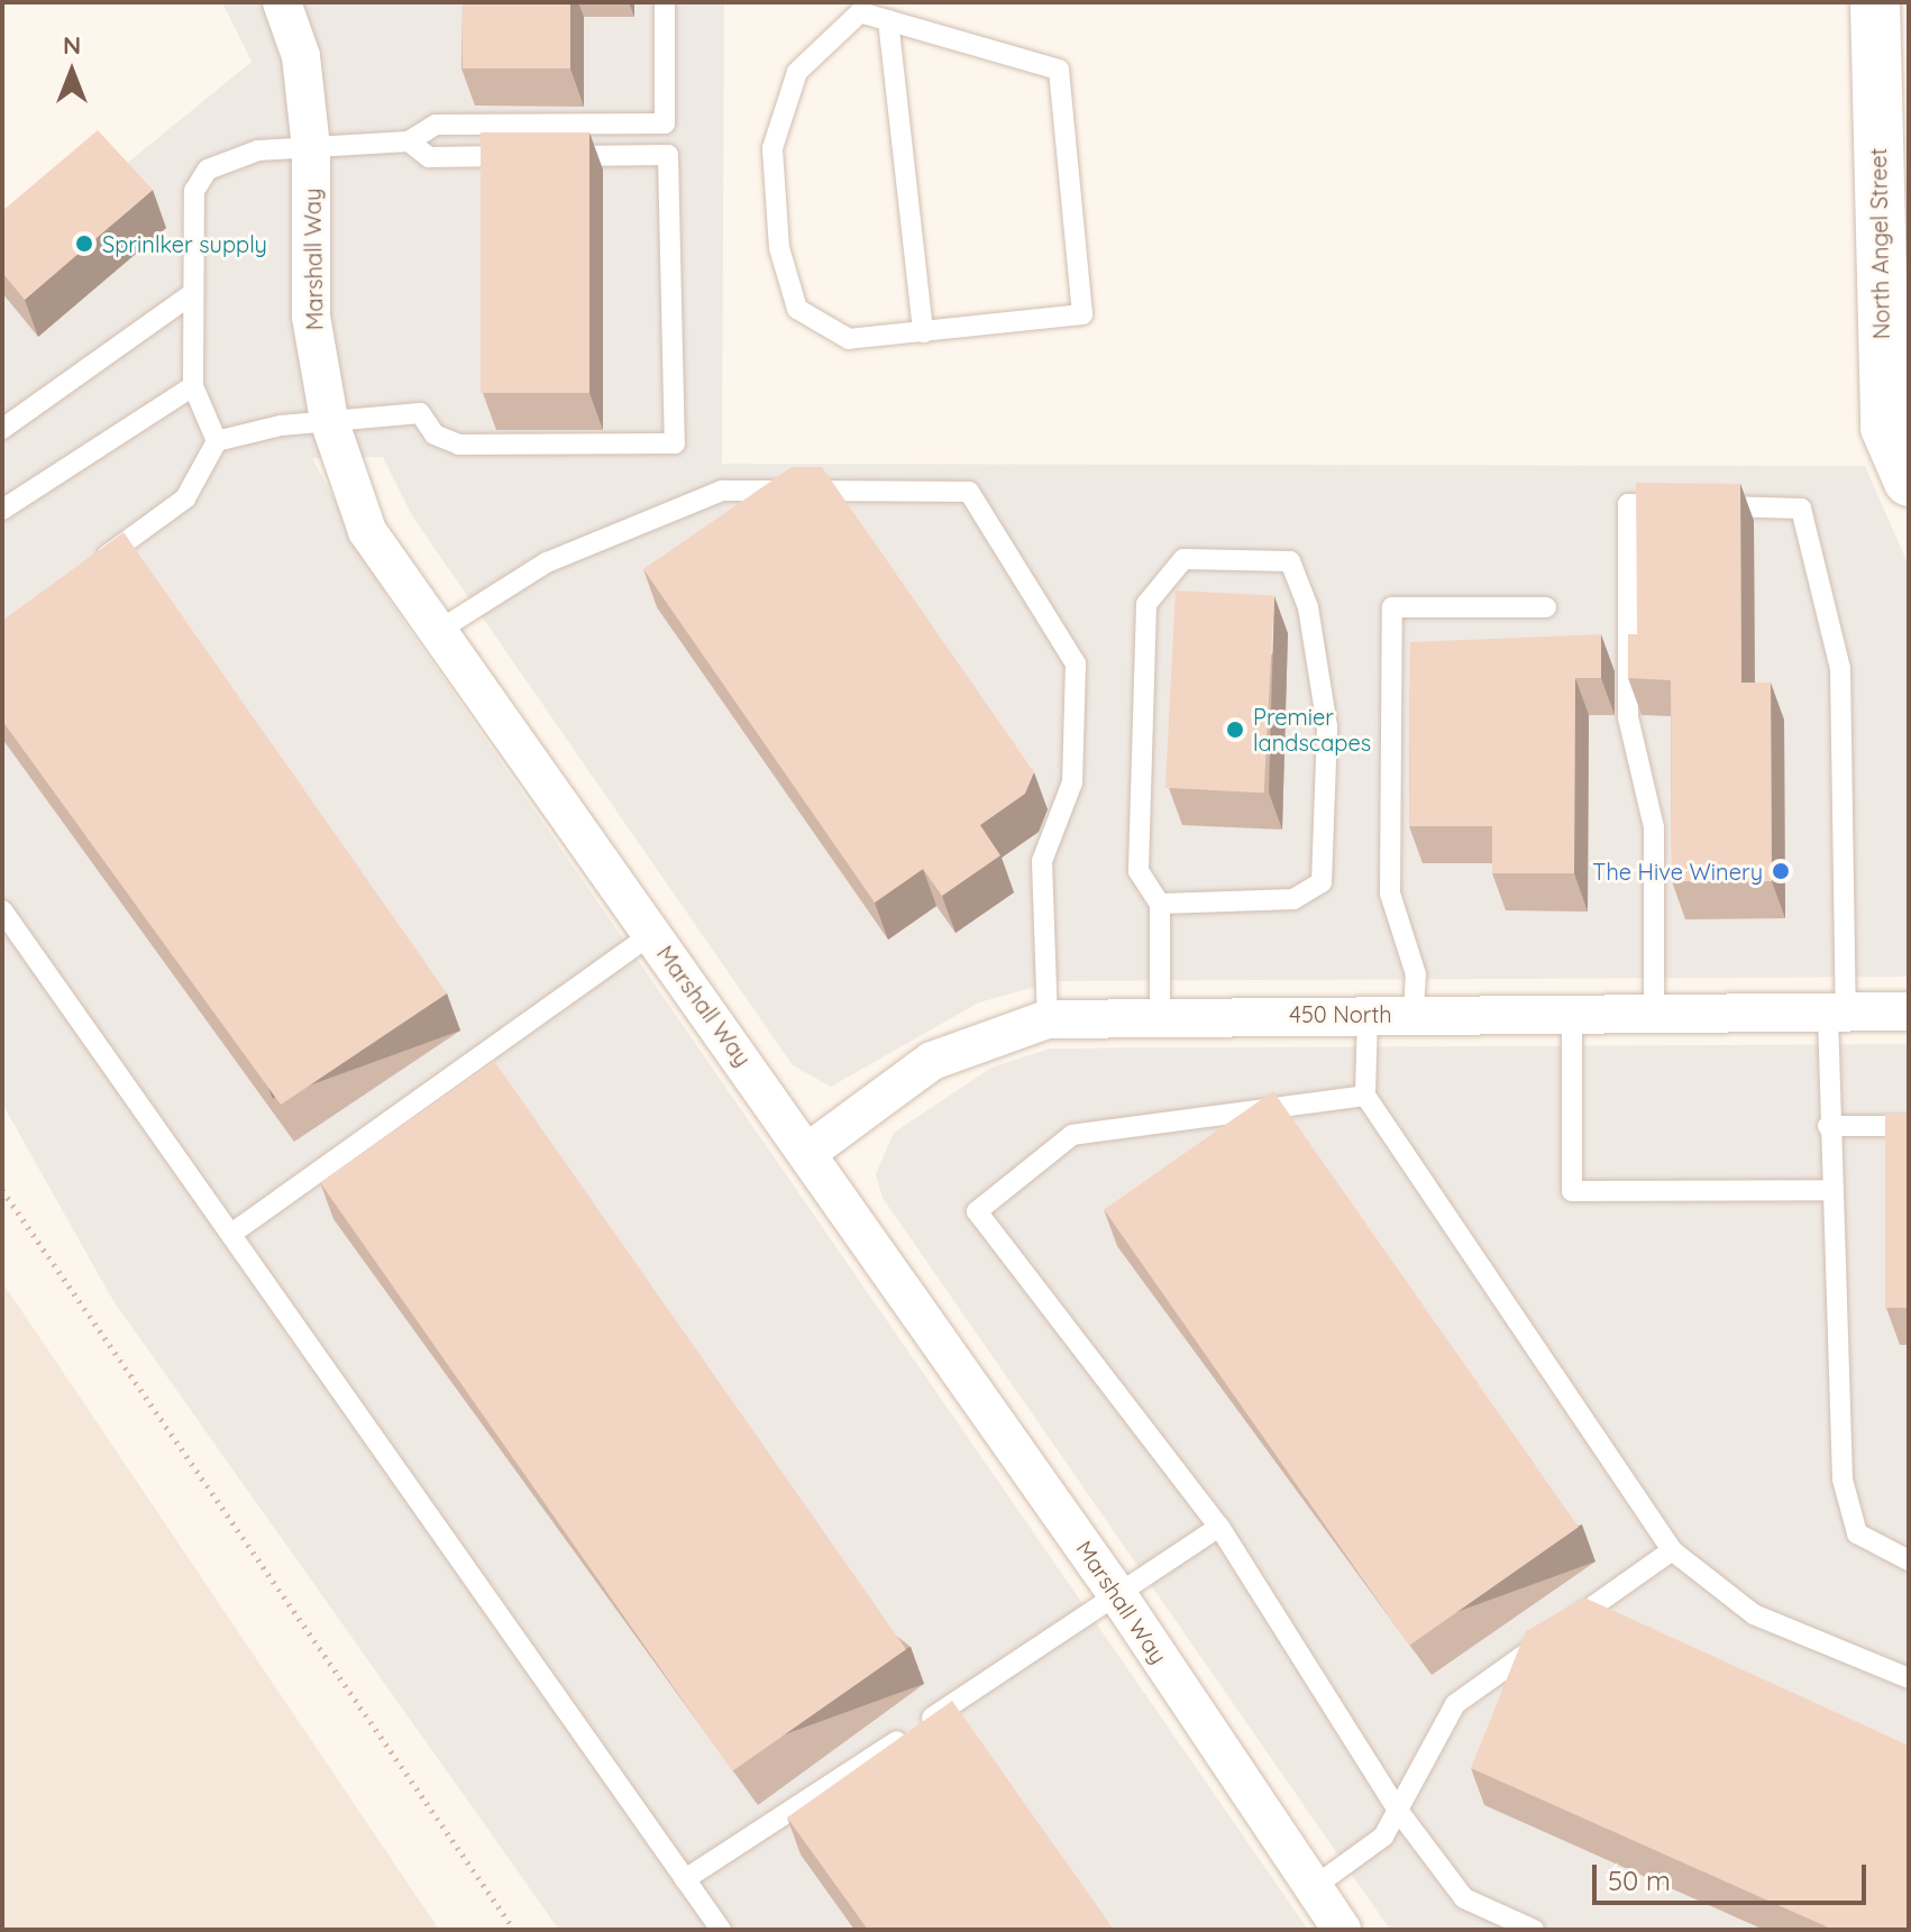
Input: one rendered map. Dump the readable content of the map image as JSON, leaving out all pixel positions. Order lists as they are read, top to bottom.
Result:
{
  "streets": {
    "street": ["North Angel Street", "Marshall Way", "450 North"]
  },
  "crossings": [
    ["Marshall Way", "450 North"]
  ],
  "places": ["Sprinlker supply", "Premier landscapes", "The Hive Winery"],
  "scale_bar": "50 m",
  "north": "top"
}
